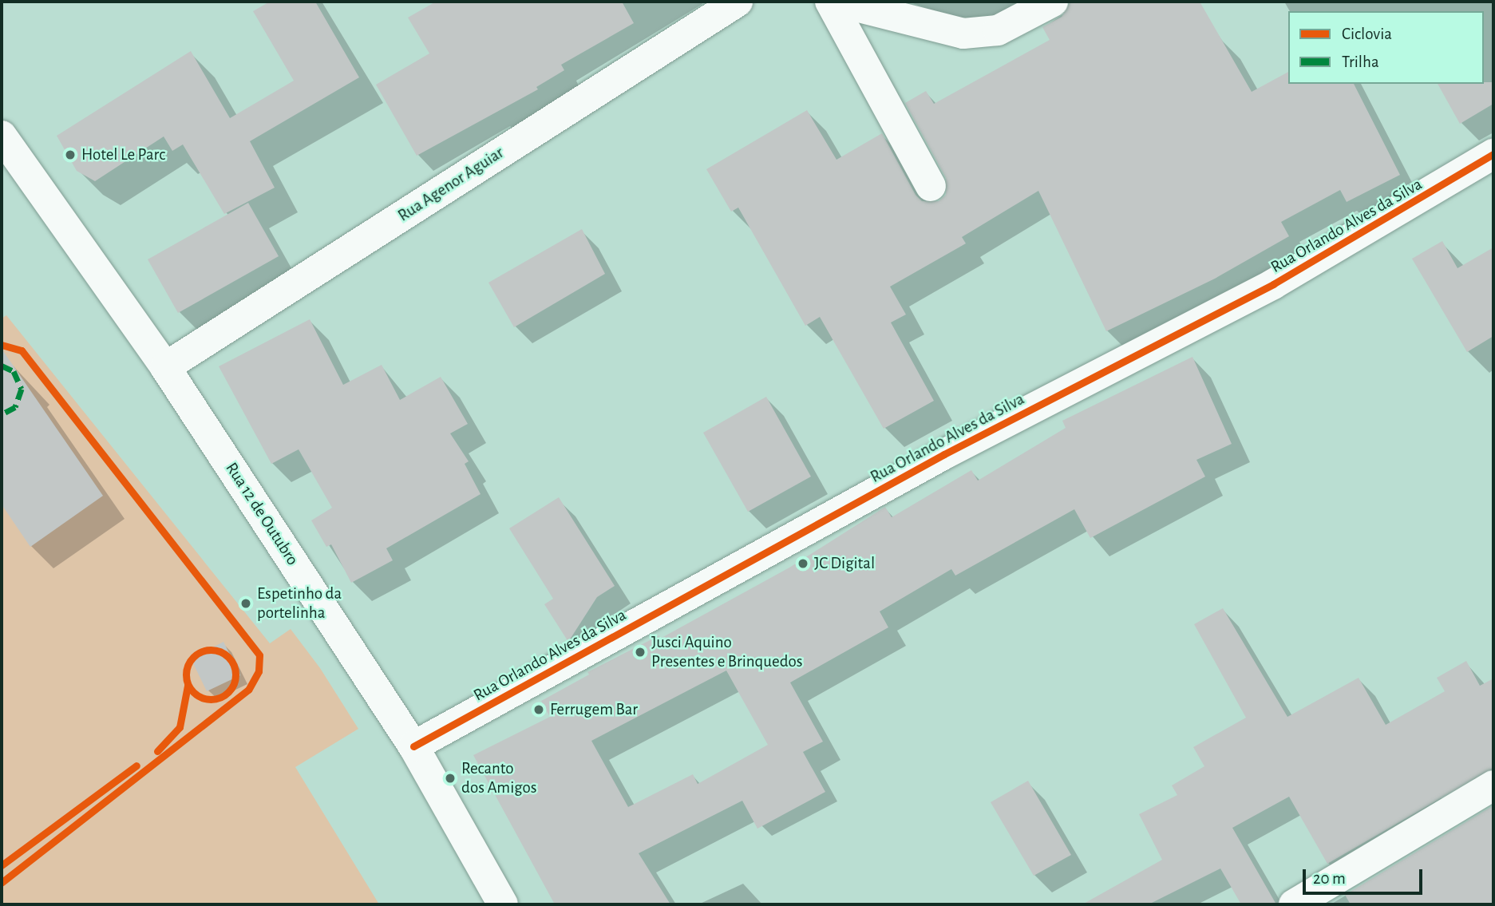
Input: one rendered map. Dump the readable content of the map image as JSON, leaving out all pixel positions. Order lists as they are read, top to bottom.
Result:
{
  "streets": {
    "street": ["Rua Agenor Aguiar", "Rua Orlando Alves da Silva", "Rua 12 de Outubro"]
  },
  "crossings": [
    ["Rua Agenor Aguiar", "Rua 12 de Outubro"],
    ["Rua Orlando Alves da Silva", "Rua 12 de Outubro"]
  ],
  "places": [
    "Hotel Le Parc",
    "JC Digital",
    "Espetinho da portelinha",
    "Jusci Aquino Presentes e Brinquedos",
    "Ferrugem Bar",
    "Recanto dos Amigos"
  ],
  "legend": ["Ciclovia", "Trilha"],
  "scale_bar": "20 m"
}
